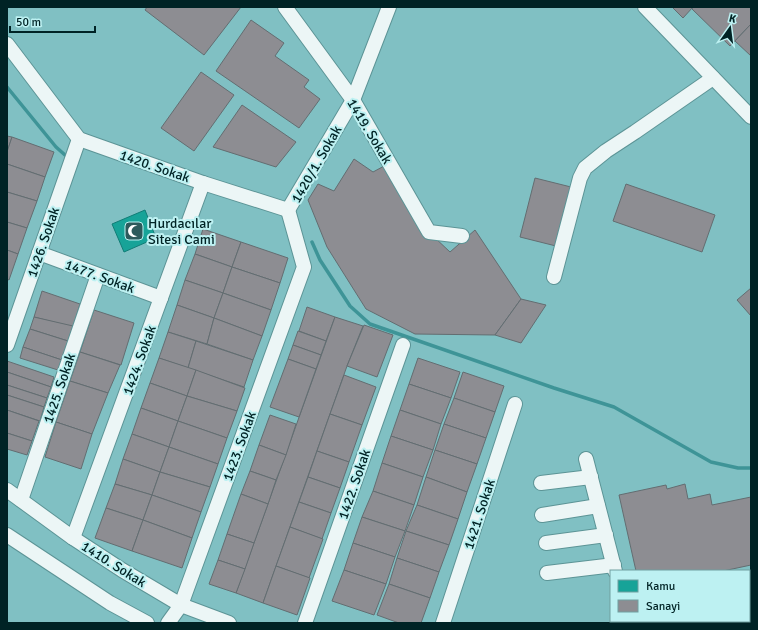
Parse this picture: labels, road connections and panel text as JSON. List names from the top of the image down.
{
  "streets": {
    "street": [
      "1419. Sokak",
      "1420/1. Sokak",
      "1420. Sokak",
      "1426. Sokak",
      "1477. Sokak",
      "1424. Sokak",
      "1425. Sokak",
      "1423. Sokak",
      "1422. Sokak",
      "1421. Sokak",
      "1410. Sokak"
    ]
  },
  "crossings": [
    ["1419. Sokak", "1420/1. Sokak"],
    ["1420/1. Sokak", "1420. Sokak"],
    ["1420/1. Sokak", "1423. Sokak"],
    ["1420. Sokak", "1426. Sokak"],
    ["1420. Sokak", "1424. Sokak"],
    ["1420. Sokak", "1423. Sokak"],
    ["1426. Sokak", "1477. Sokak"],
    ["1477. Sokak", "1424. Sokak"],
    ["1477. Sokak", "1425. Sokak"],
    ["1424. Sokak", "1410. Sokak"],
    ["1425. Sokak", "1410. Sokak"],
    ["1423. Sokak", "1410. Sokak"]
  ],
  "places": {
    "mosque": ["Hurdacılar Sitesi Cami"]
  },
  "legend": ["Kamu", "Sanayi"],
  "scale_bar": "50 m",
  "north": "top"
}
